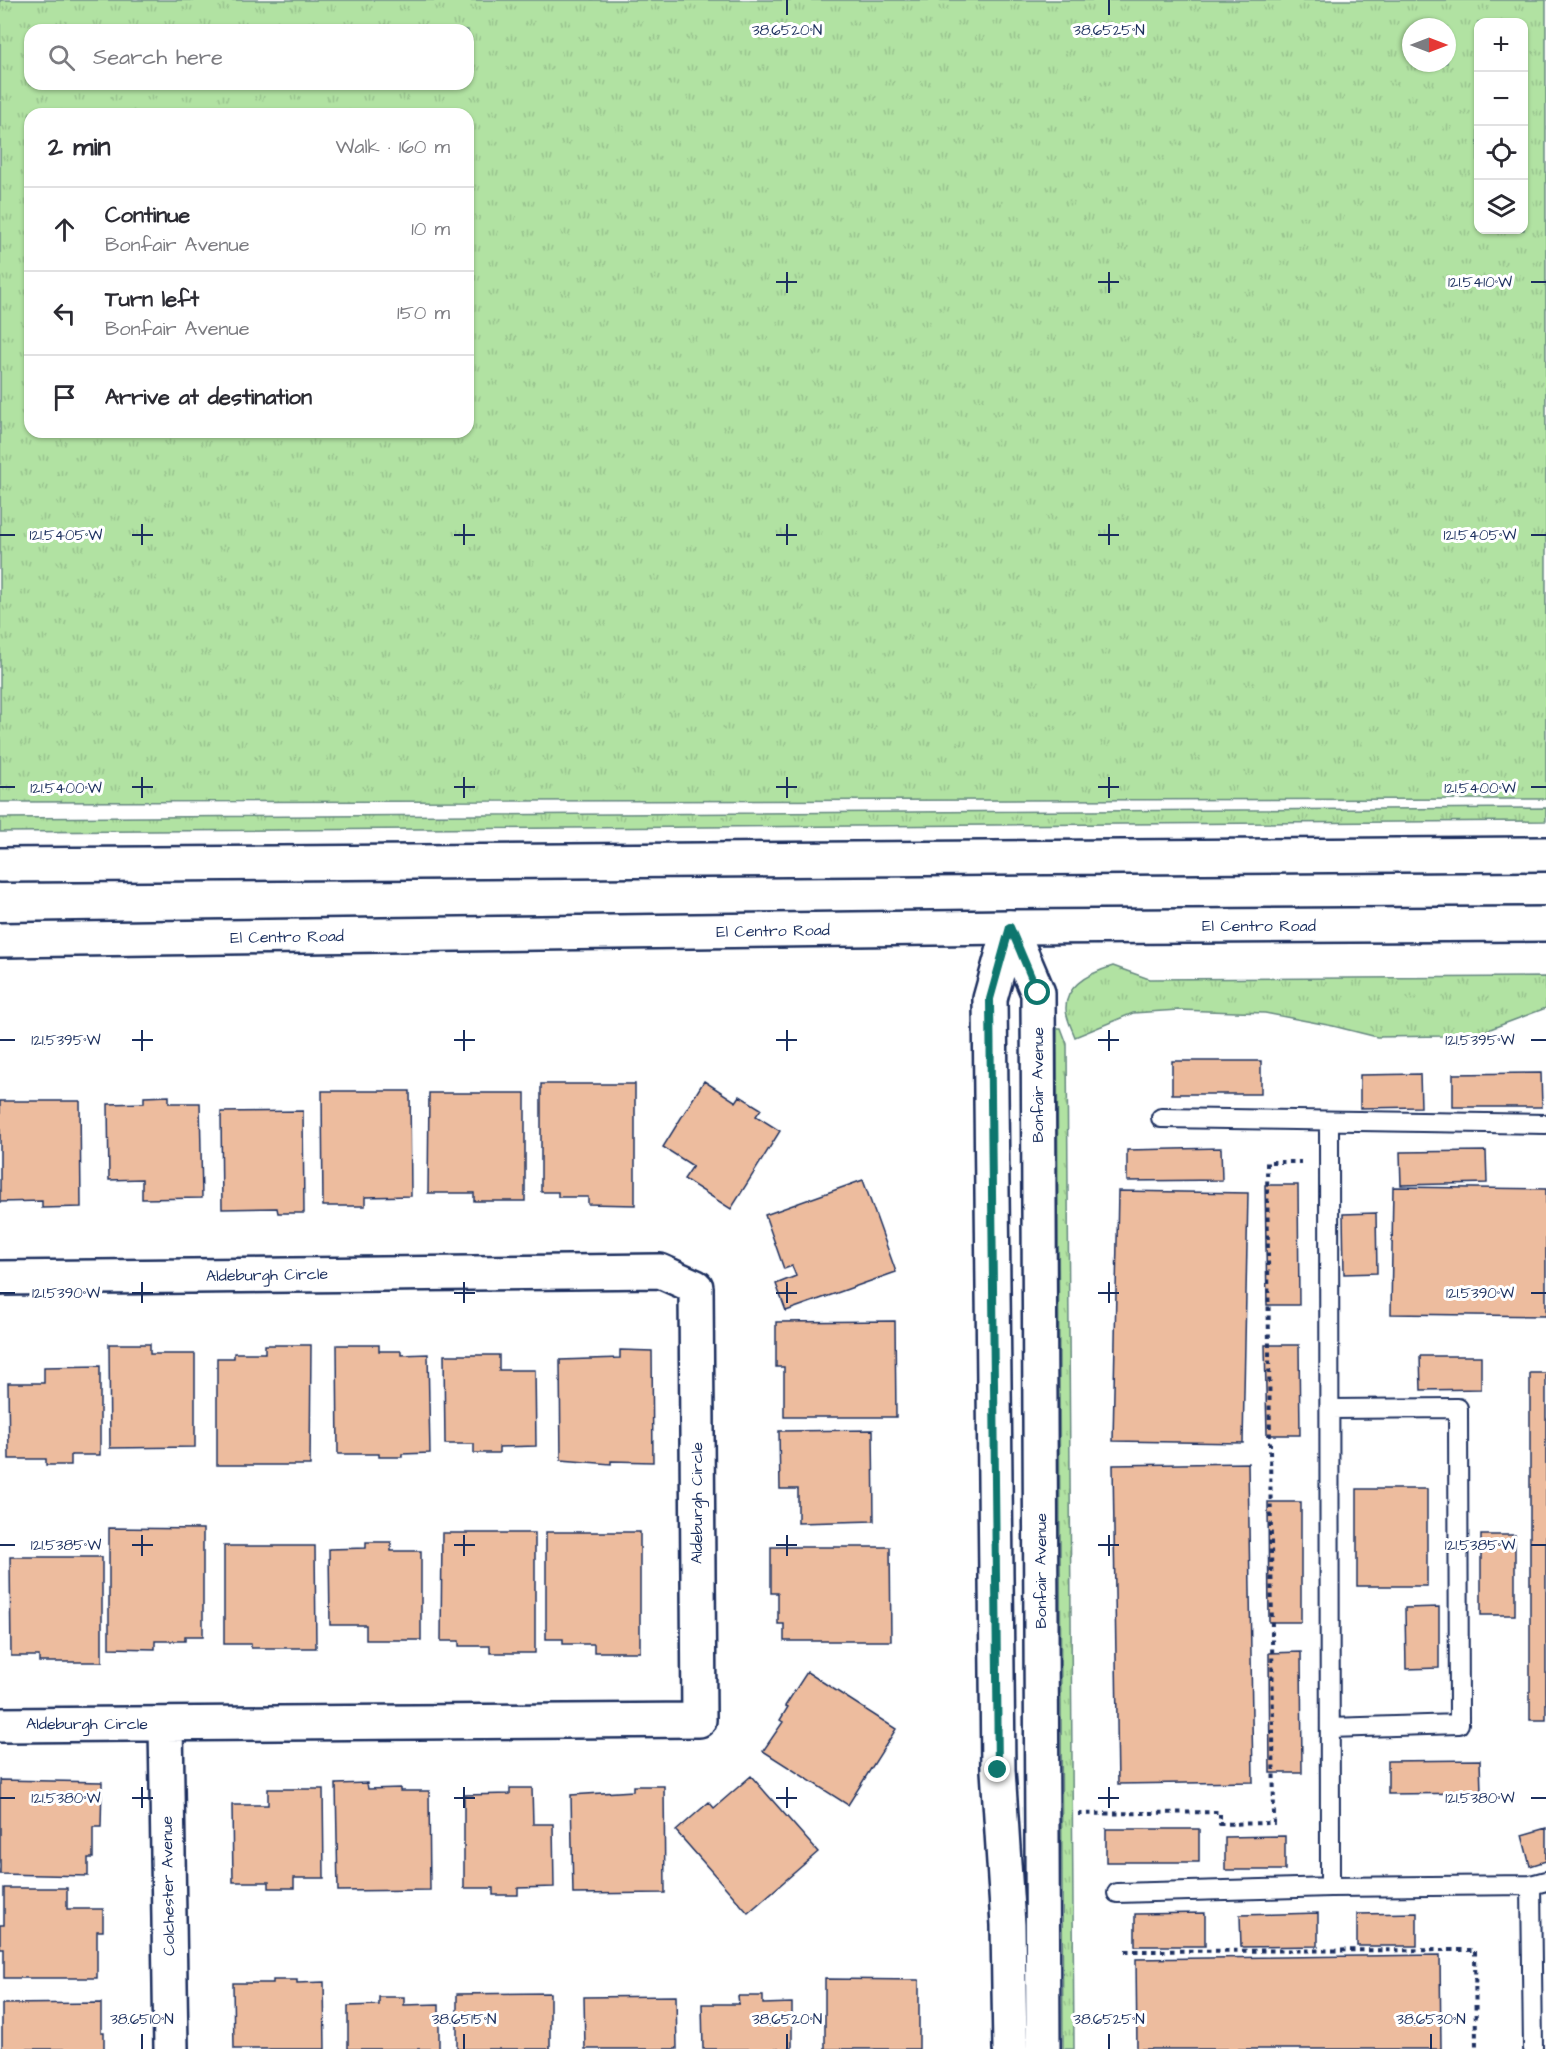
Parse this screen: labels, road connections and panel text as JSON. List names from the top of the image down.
{
  "streets": {
    "street": [
      "El Centro Road",
      "Bonfair Avenue",
      "Aldeburgh Circle",
      "Colchester Avenue"
    ]
  },
  "crossings": [
    ["El Centro Road", "Bonfair Avenue"],
    ["Aldeburgh Circle", "Colchester Avenue"]
  ],
  "north": "right",
  "page": {
    "map_buttons": ["+", "−"],
    "search": "Search here",
    "heading": ["2 min", "Walk · 160 m"],
    "list": [
      ["Continue", "Bonfair Avenue", "10 m"],
      ["Turn left", "Bonfair Avenue", "150 m"],
      "Arrive at destination"
    ]
  },
  "coordinates": [
    "38.6520°N",
    "38.6525°N",
    "121.5410°W",
    "121.5405°W",
    "121.5400°W",
    "121.5395°W",
    "121.5390°W",
    "121.5385°W",
    "121.5380°W",
    "38.6510°N",
    "38.6515°N",
    "38.6530°N"
  ]
}
